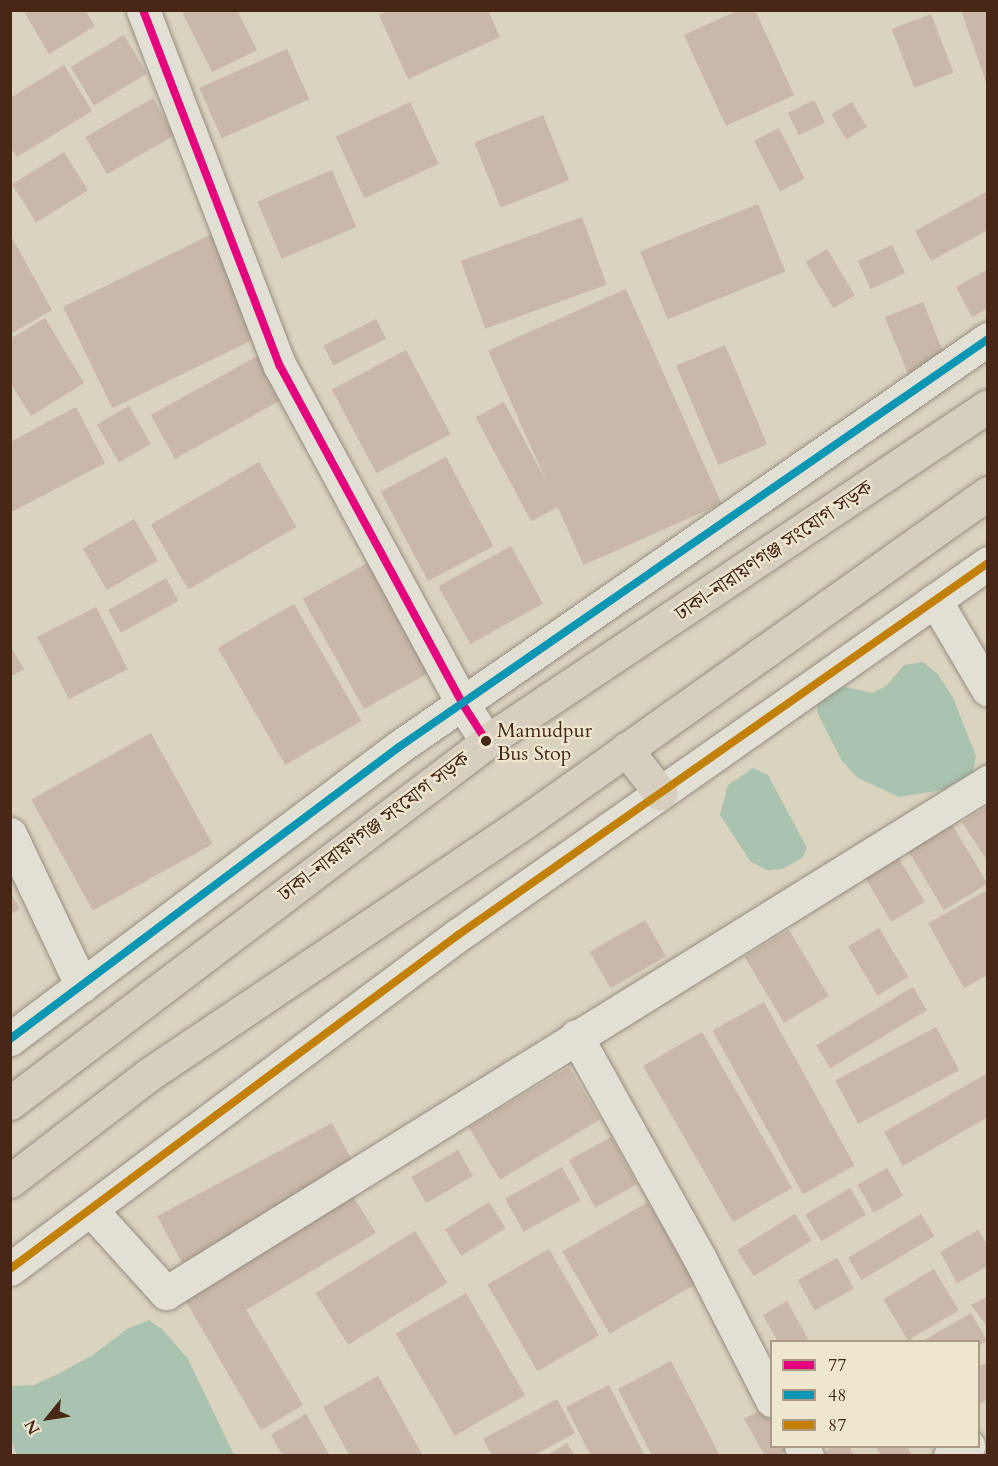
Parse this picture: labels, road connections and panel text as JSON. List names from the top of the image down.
{
  "streets": {
    "main road": ["ঢাকা-নারায়ণগঞ্জ সংযোগ সড়ক"]
  },
  "places": ["Mamudpur Bus Stop"],
  "lines": ["transit line 77", "transit line 48", "transit line 87"],
  "legend": ["77", "48", "87"],
  "north": "bottom left"
}
